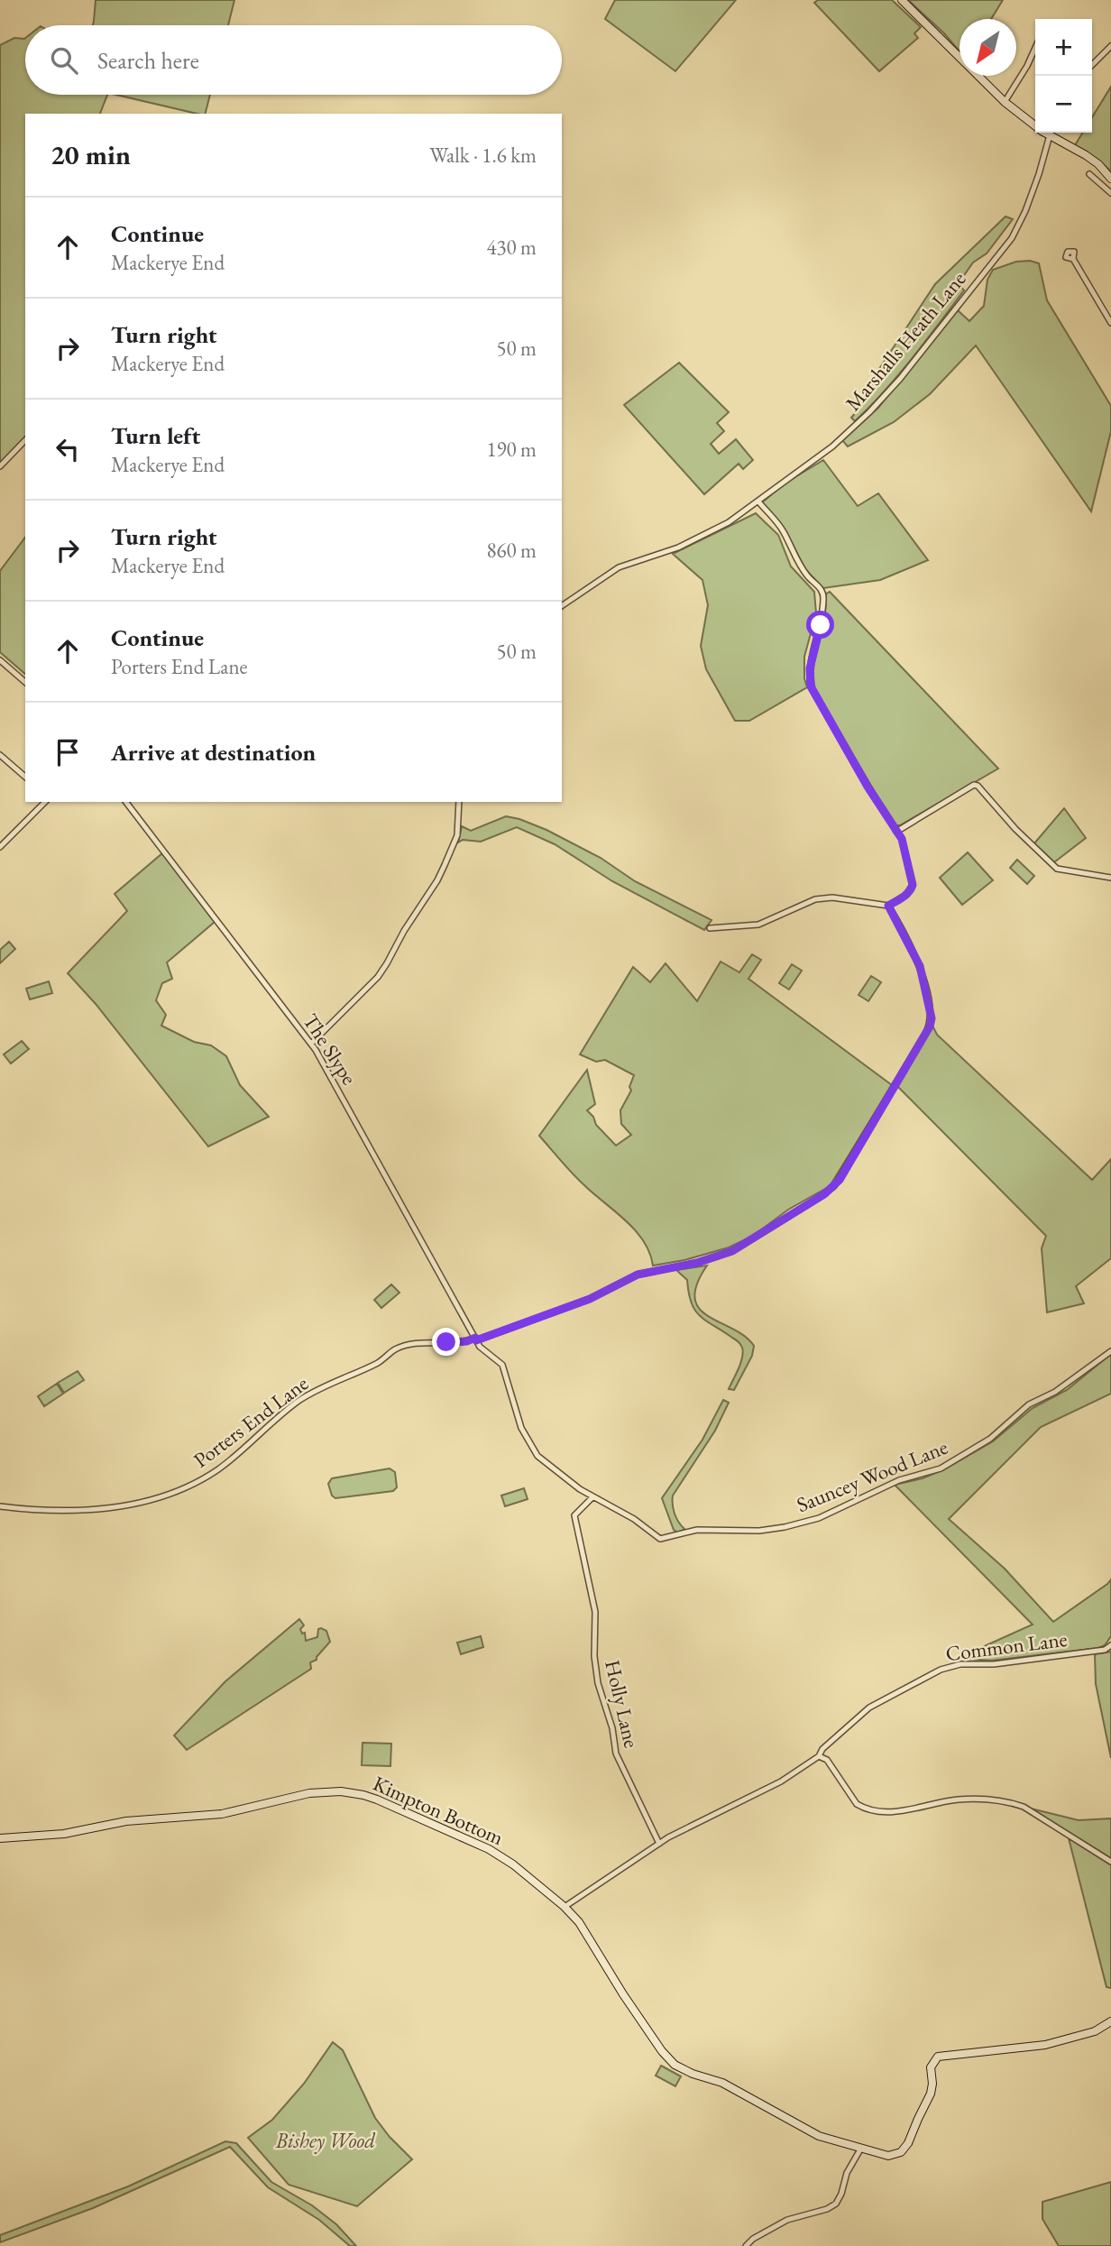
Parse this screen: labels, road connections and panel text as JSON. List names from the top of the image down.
{
  "streets": {
    "main road": ["Kimpton Bottom"],
    "street": [
      "Marshalls Heath Lane",
      "The Slype",
      "Porters End Lane",
      "Sauncey Wood Lane",
      "Common Lane",
      "Holly Lane"
    ]
  },
  "crossings": [
    ["The Slype", "Porters End Lane"],
    ["The Slype", "Sauncey Wood Lane"],
    ["Porters End Lane", "Sauncey Wood Lane"],
    ["Sauncey Wood Lane", "Holly Lane"],
    ["Common Lane", "Holly Lane"],
    ["Common Lane", "Kimpton Bottom"]
  ],
  "parks": ["Bishey Wood"],
  "north": "bottom left",
  "page": {
    "map_buttons": ["+", "−"],
    "search": "Search here",
    "heading": ["20 min", "Walk · 1.6 km"],
    "list": [
      ["Continue", "Mackerye End", "430 m"],
      ["Turn right", "Mackerye End", "50 m"],
      ["Turn left", "Mackerye End", "190 m"],
      ["Turn right", "Mackerye End", "860 m"],
      ["Continue", "Porters End Lane", "50 m"],
      "Arrive at destination"
    ]
  }
}
